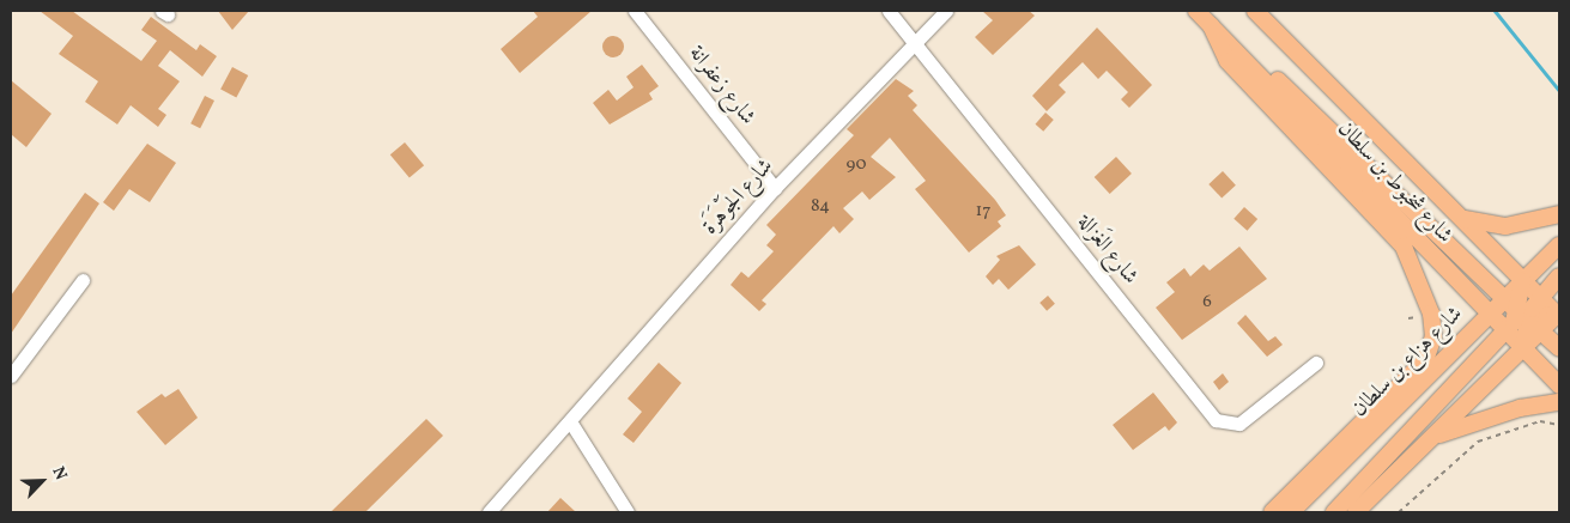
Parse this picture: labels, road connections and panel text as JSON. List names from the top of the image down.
{
  "streets": {
    "main road": ["شارع شخبوط بن سلطان", "شارع هزاع بن سلطان"],
    "street": ["شارع زعفرانة", "شارع الجَوْهَرَة", "شارع الغَزالة"]
  },
  "crossings": [
    ["شارع زعفرانة", "شارع الجَوْهَرَة"],
    ["شارع شخبوط بن سلطان", "شارع هزاع بن سلطان"],
    ["شارع الجَوْهَرَة", "شارع الغَزالة"]
  ],
  "house_numbers": [
    "90",
    "84",
    "17",
    "6"
  ],
  "north": "top right"
}
